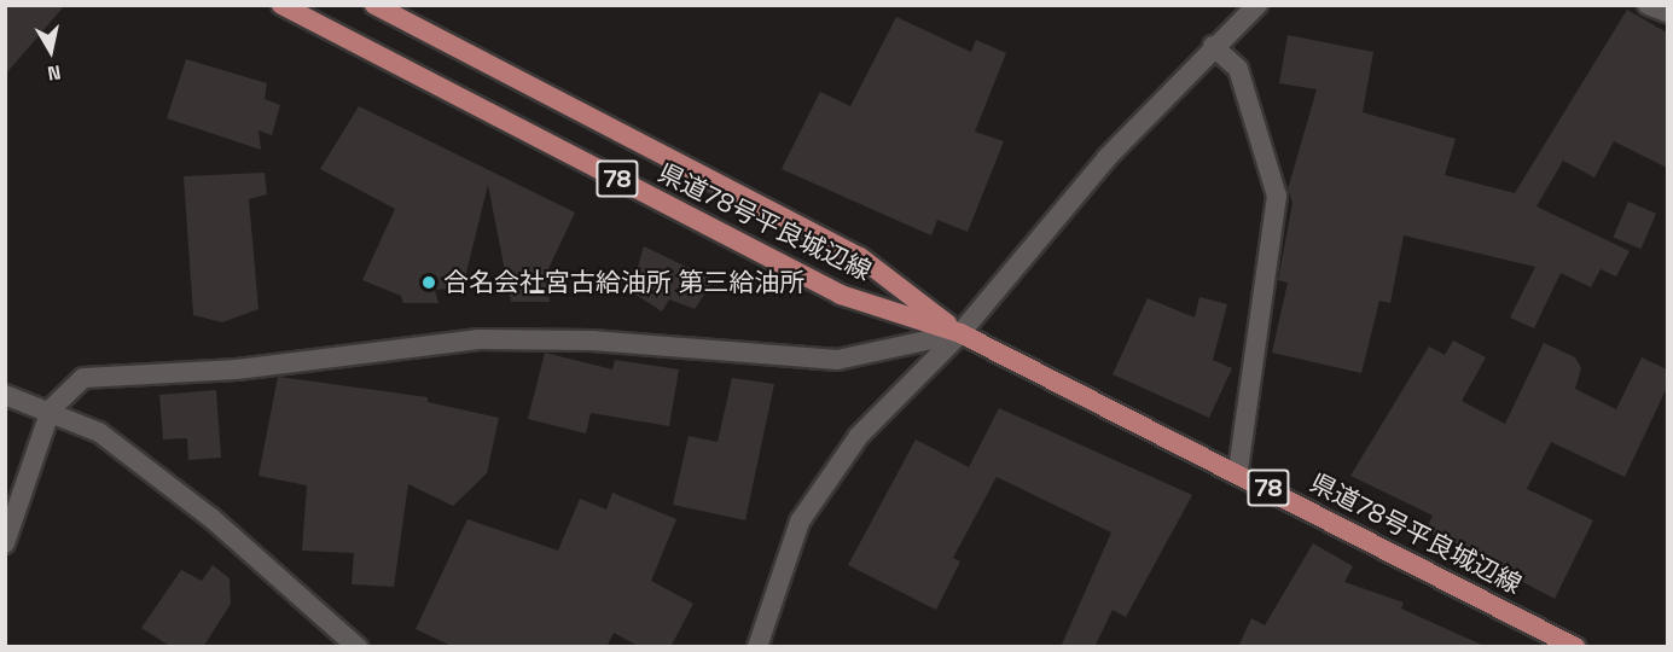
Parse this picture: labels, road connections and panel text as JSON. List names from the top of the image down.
{
  "streets": {
    "main road": ["78", "県道78号平良城辺線"]
  },
  "places": ["合名会社宮古給油所 第三給油所"],
  "north": "bottom"
}
